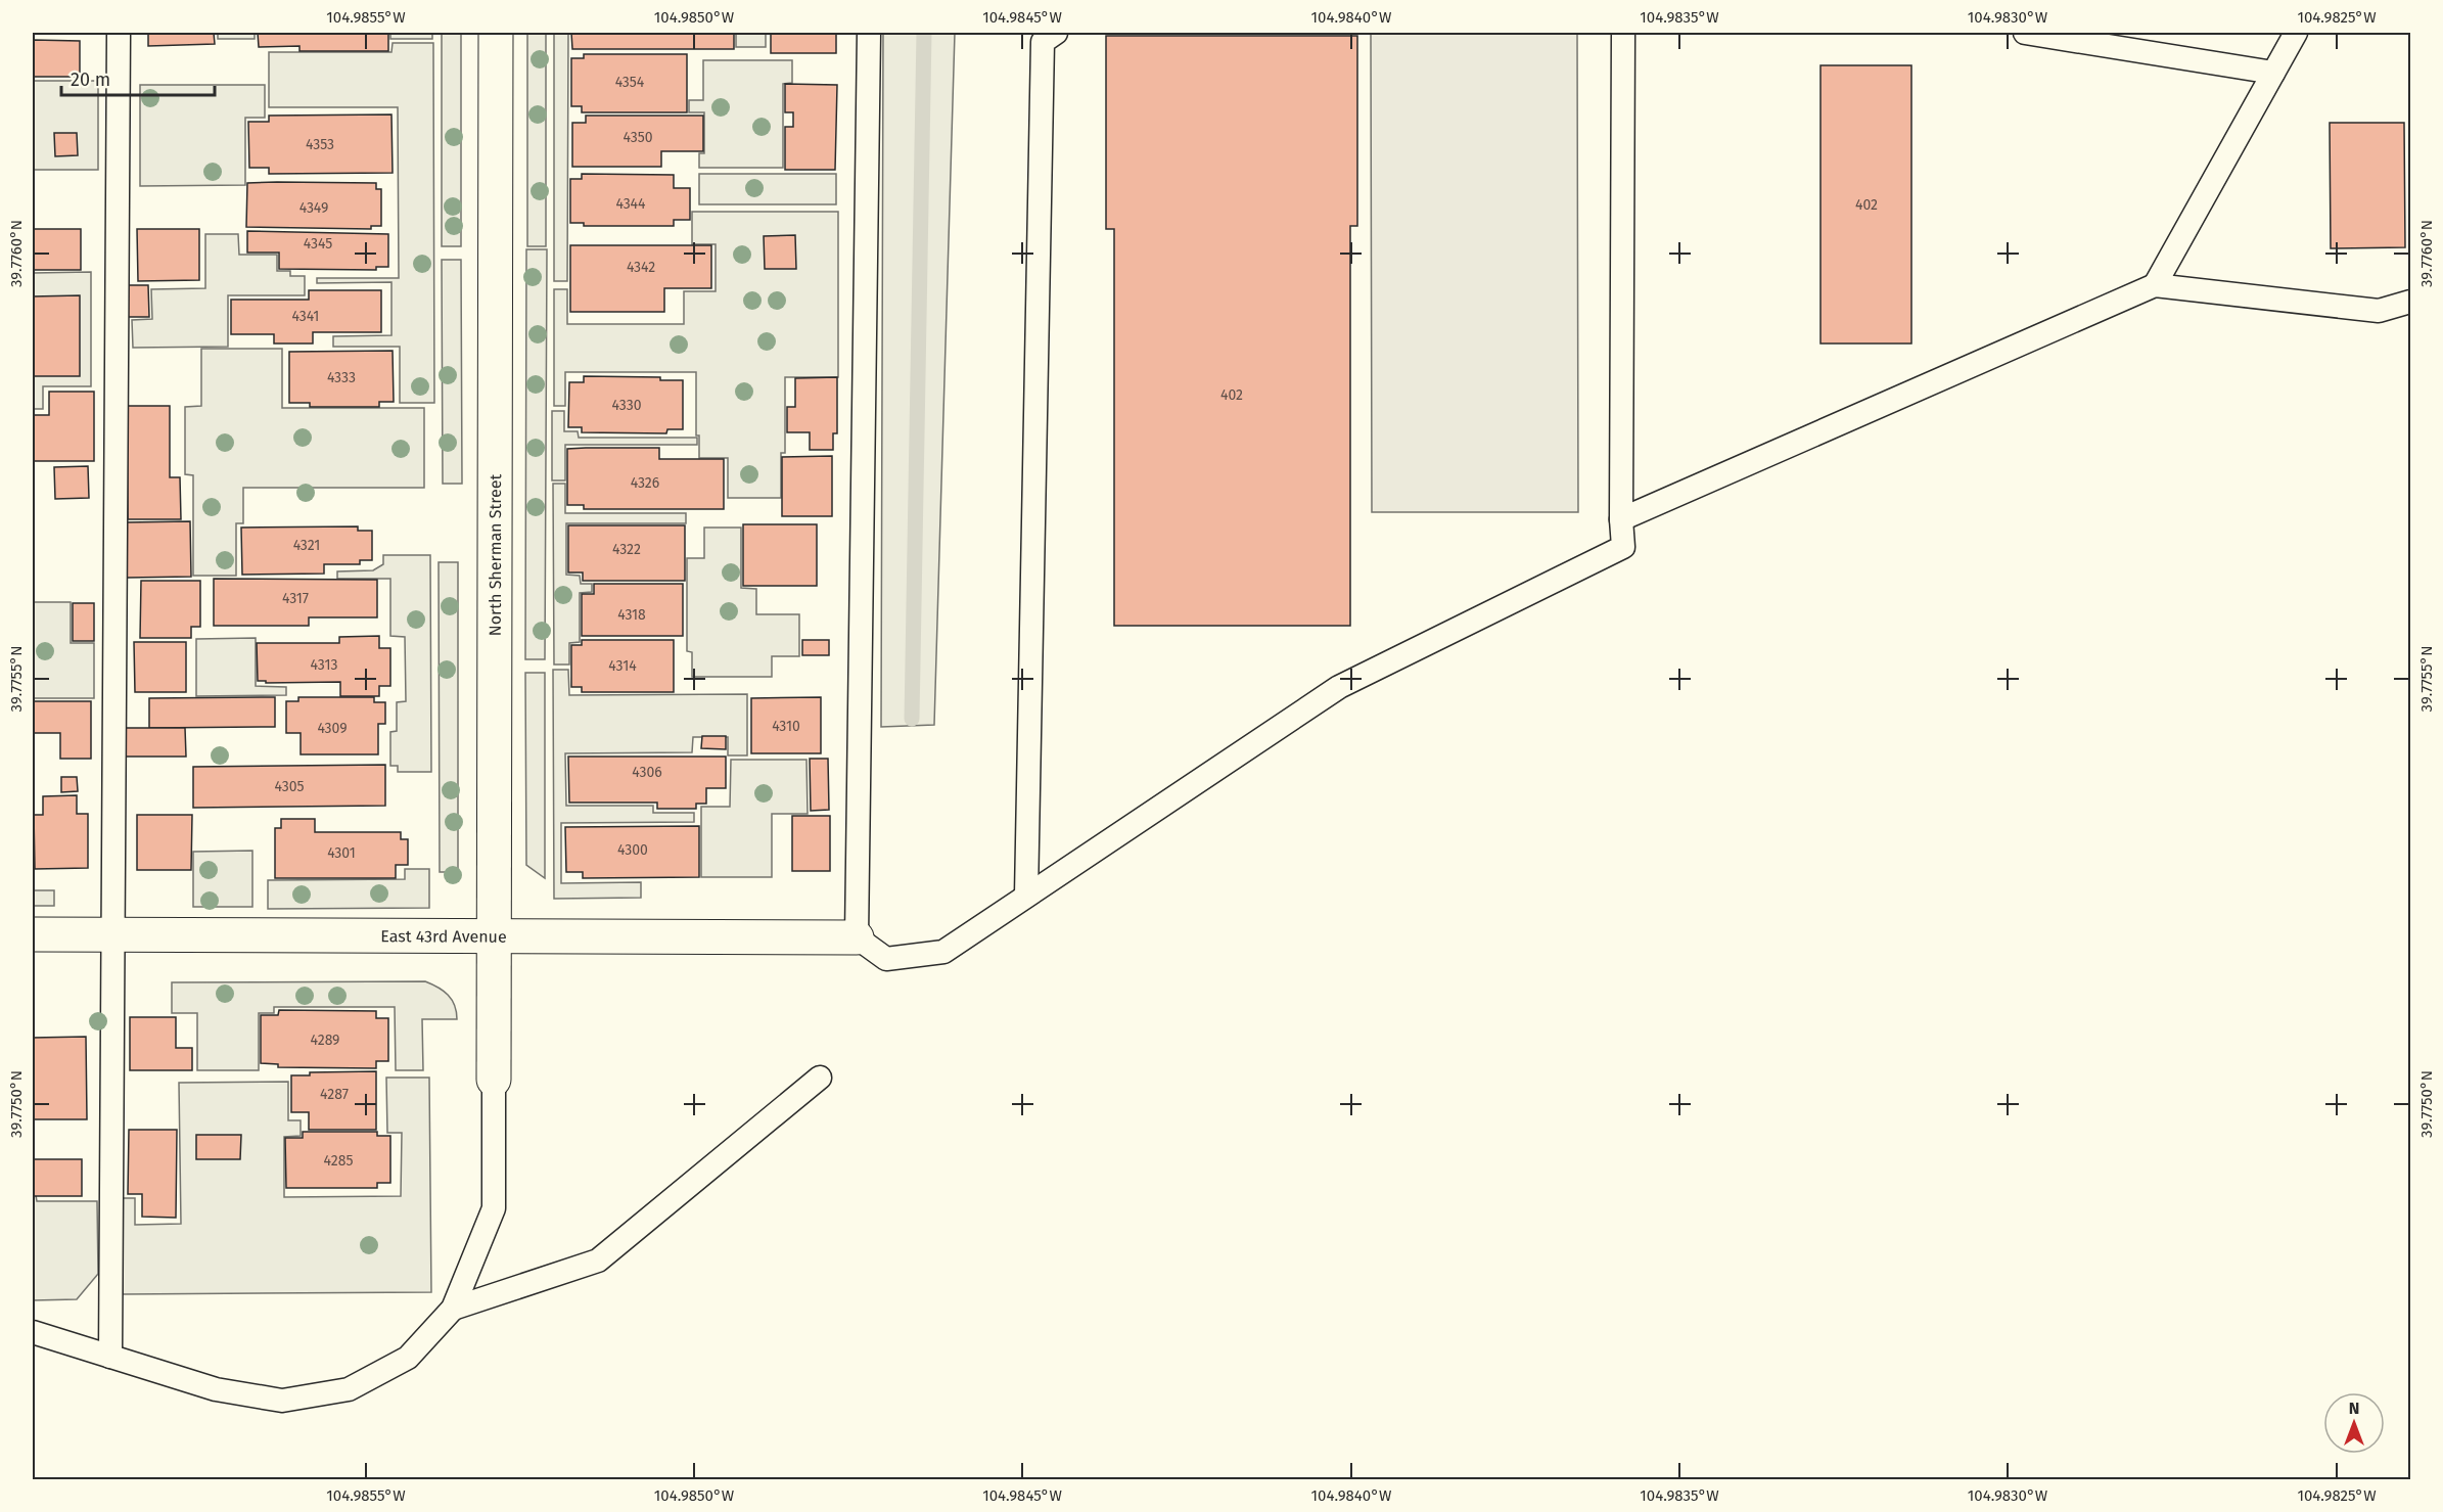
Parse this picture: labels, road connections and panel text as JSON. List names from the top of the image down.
{
  "streets": {
    "street": ["North Sherman Street", "East 43rd Avenue"]
  },
  "crossings": [
    ["North Sherman Street", "East 43rd Avenue"]
  ],
  "house_numbers": [
    "4354",
    "4350",
    "4353",
    "4344",
    "402",
    "4349",
    "4345",
    "4342",
    "4341",
    "4333",
    "402",
    "4330",
    "4326",
    "4321",
    "4322",
    "4317",
    "4318",
    "4313",
    "4314",
    "4310",
    "4309",
    "4306",
    "4305",
    "4300",
    "4301",
    "4289",
    "4287",
    "4285"
  ],
  "scale_bar": "20 m",
  "north": "top",
  "coordinates": [
    "104.9855°W",
    "104.9850°W",
    "104.9845°W",
    "104.9840°W",
    "104.9835°W",
    "104.9830°W",
    "104.9825°W",
    "39.7760°N",
    "39.7755°N",
    "39.7750°N"
  ]
}
